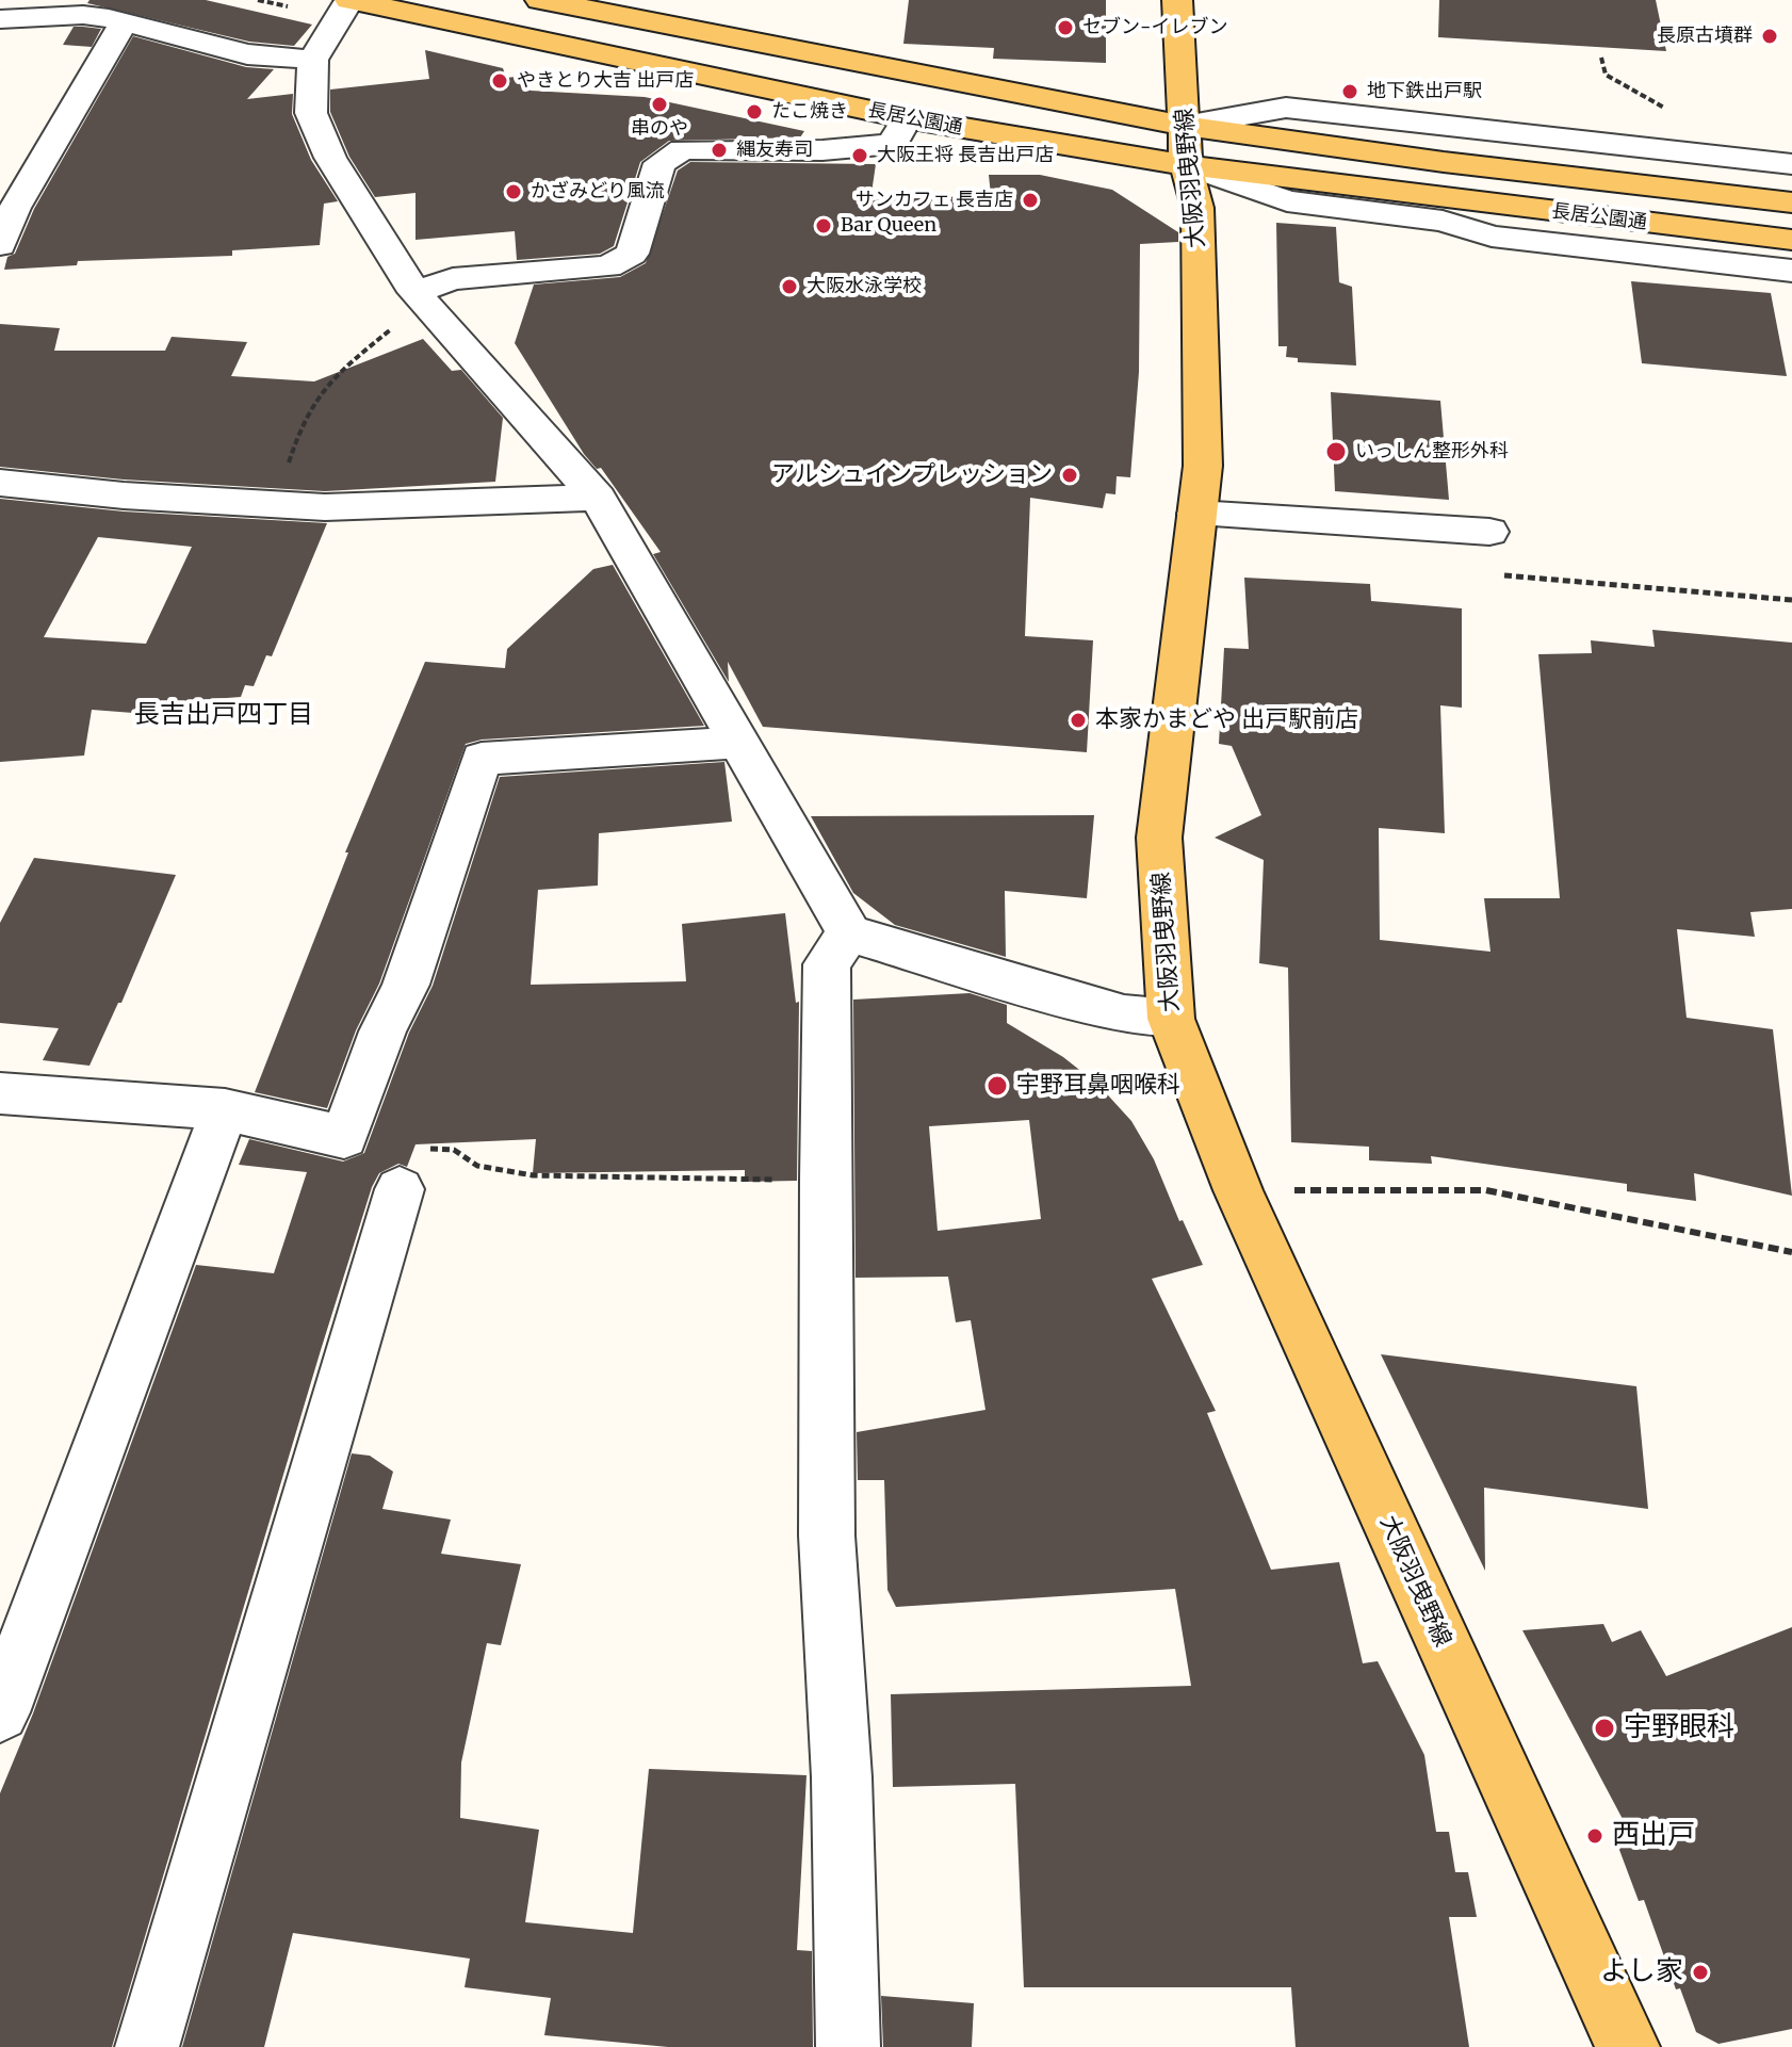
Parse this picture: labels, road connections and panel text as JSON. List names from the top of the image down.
{
  "streets": {
    "main road": ["長居公園通", "大阪羽曳野線"]
  },
  "crossings": [
    ["長居公園通", "大阪羽曳野線"]
  ],
  "districts": ["長吉出戸四丁目"],
  "places": [
    "セブン-イレブン",
    "長原古墳群",
    "やきとり大吉 出戸店",
    "地下鉄出戸駅",
    "串のや",
    "たこ焼き",
    "縄友寿司",
    "大阪王将 長吉出戸店",
    "かざみどり風流",
    "サンカフェ 長吉店",
    "Bar Queen",
    "大阪水泳学校",
    "いっしん整形外科",
    "アルシュインプレッション",
    "本家かまどや 出戸駅前店",
    "宇野耳鼻咽喉科",
    "宇野眼科",
    "西出戸",
    "よし家"
  ]
}
